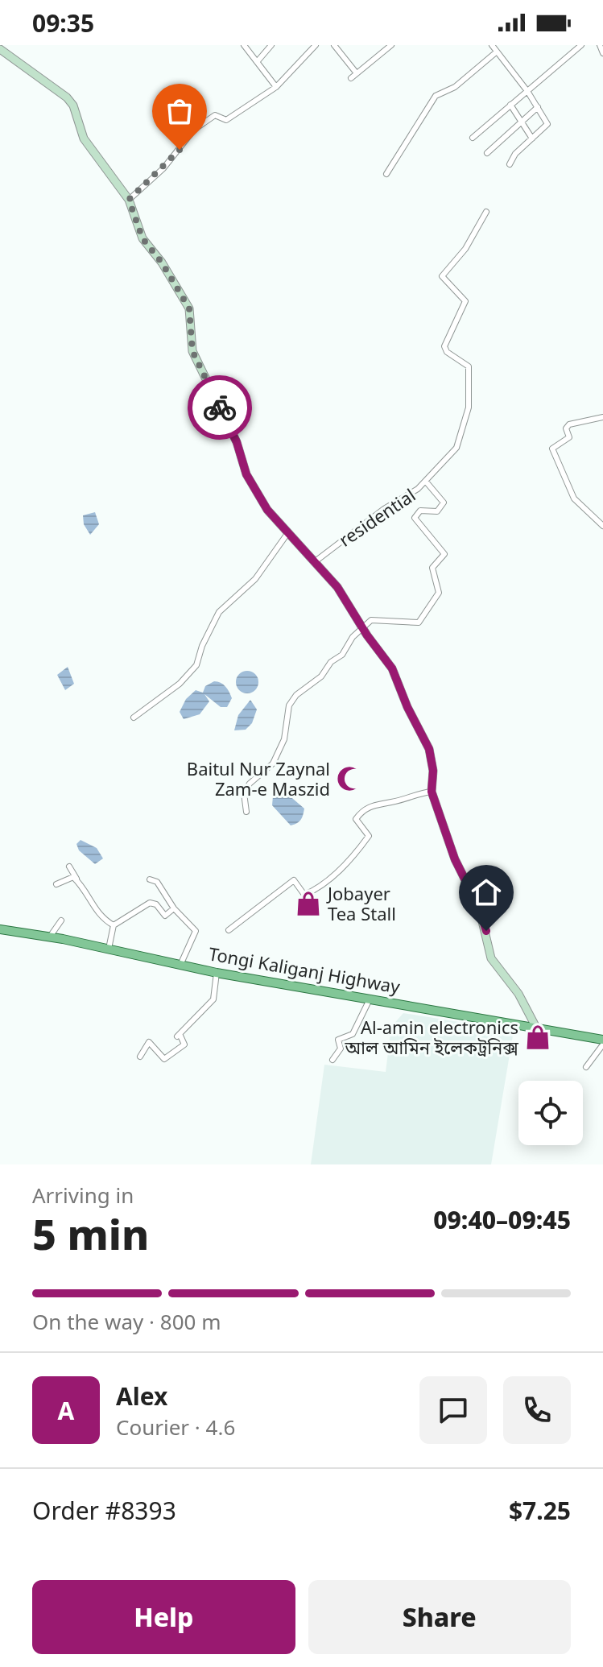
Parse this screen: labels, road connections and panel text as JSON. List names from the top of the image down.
{
  "streets": {
    "main road": ["Tongi Kaliganj Highway"],
    "street": ["residential"]
  },
  "places": {
    "mosque": ["Baitul Nur Zaynal Zam-e Maszid"],
    "shop": ["Jobayer Tea Stall", "Al-amin electronics আল আমিন ইলেকট্রনিক্স"]
  },
  "page": {
    "status": "09:35",
    "heading": ["5 min", "Arriving in", "09:40–09:45"],
    "panel": [
      "Alex",
      "Courier · 4.6",
      "Order #8393",
      "$7.25"
    ],
    "bar": "On the way · 800 m",
    "round": "A",
    "buttons": ["Help", "Share"]
  }
}
